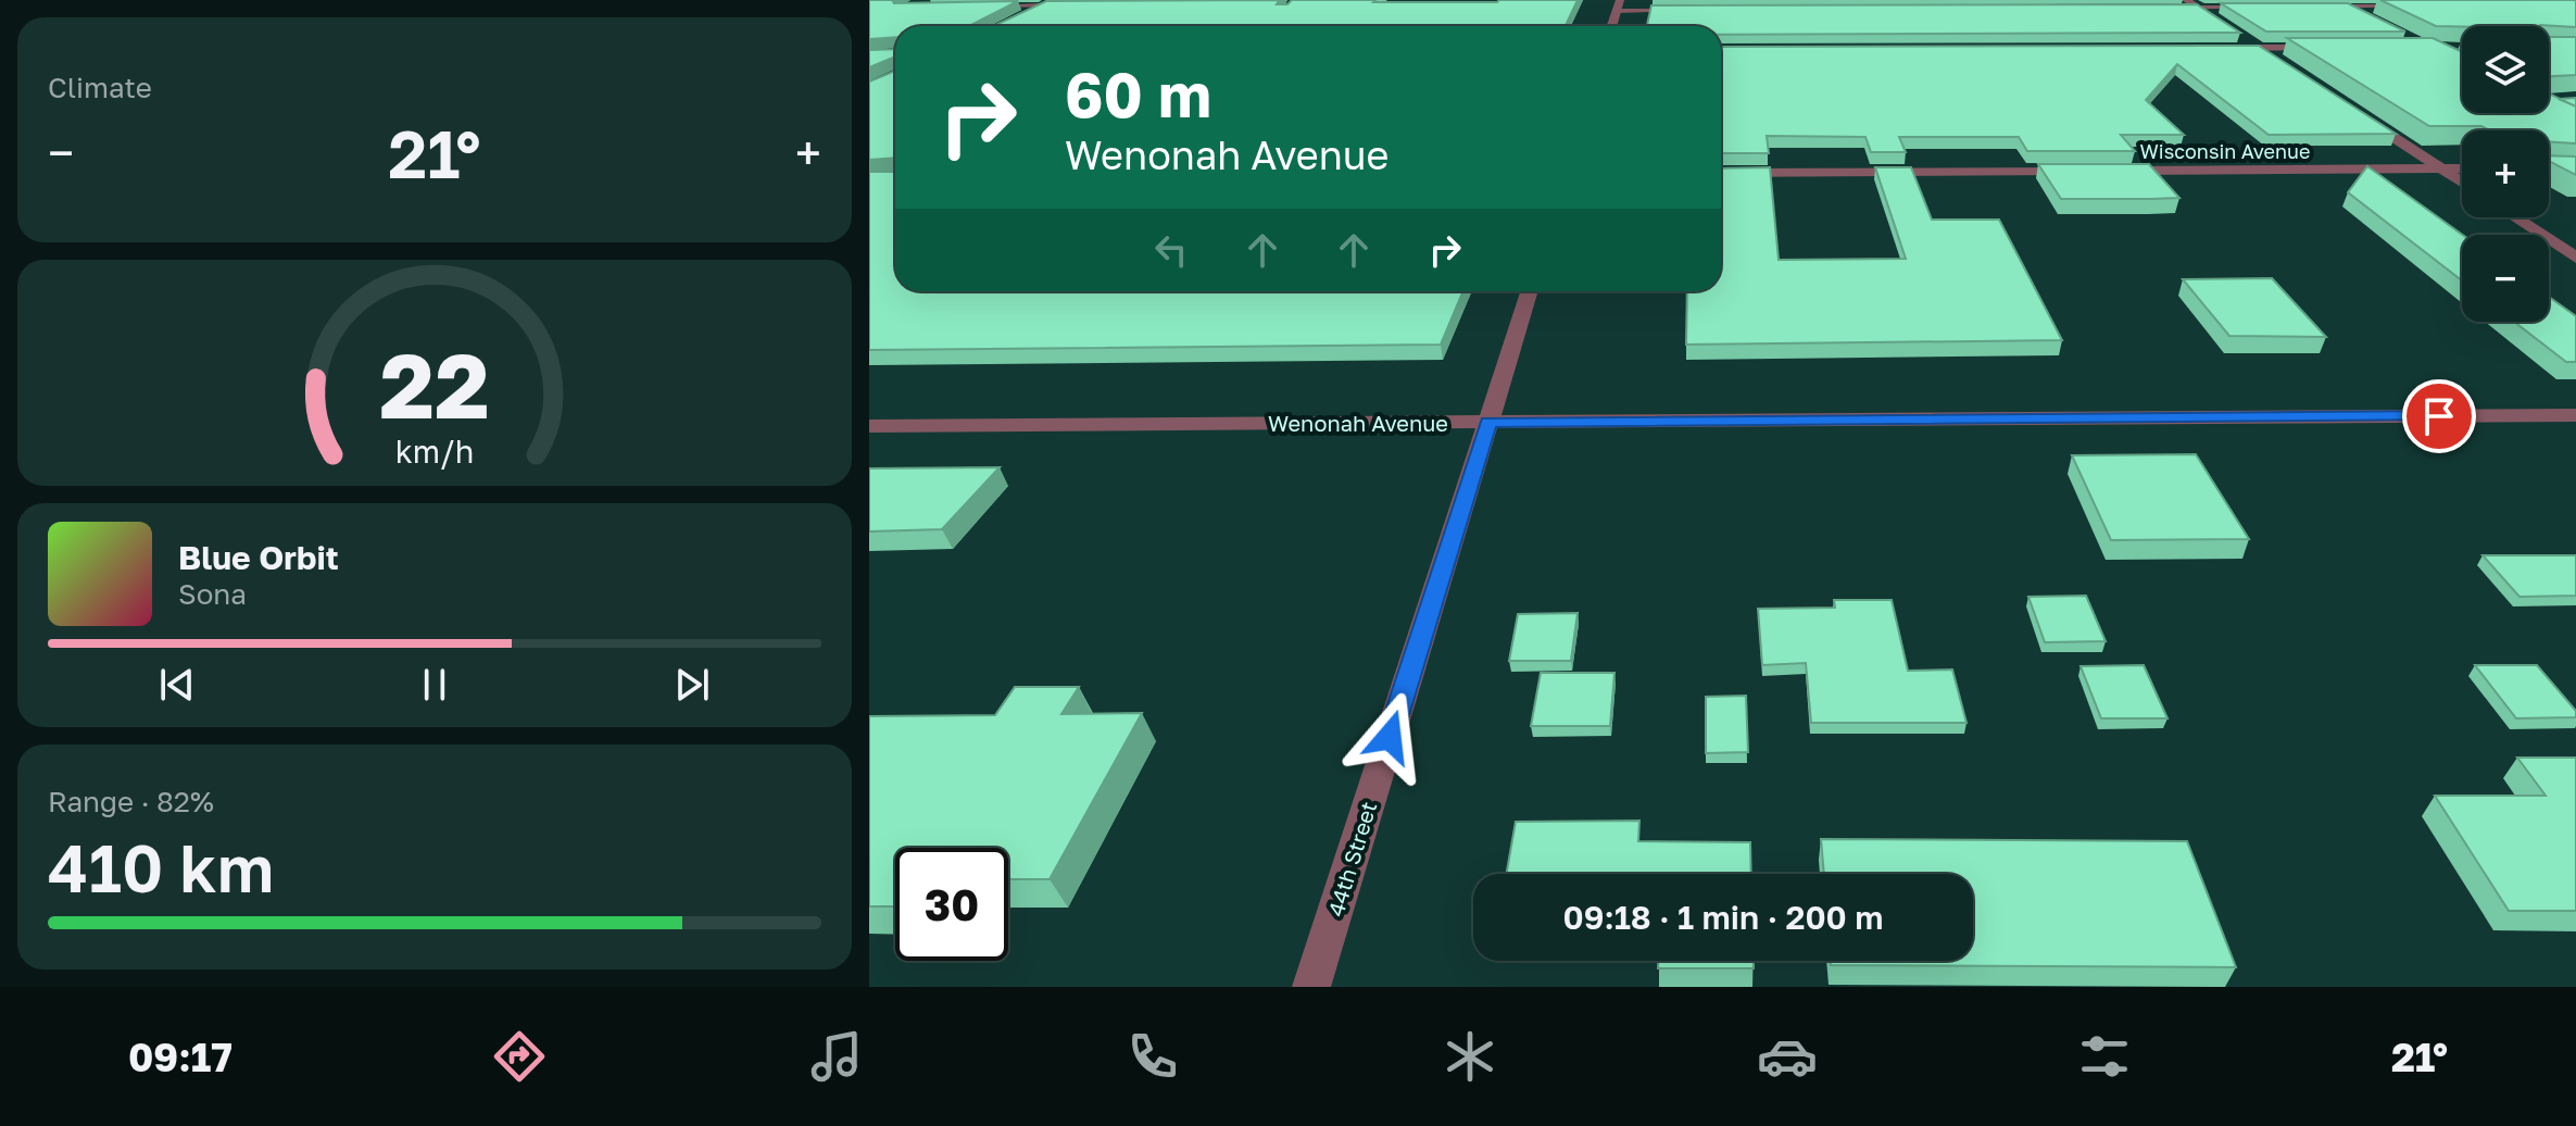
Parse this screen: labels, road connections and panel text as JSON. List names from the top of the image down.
{
  "streets": {
    "street": ["Wisconsin Avenue", "Wenonah Avenue", "44th Street"]
  },
  "crossings": [
    ["Wenonah Avenue", "44th Street"]
  ],
  "page": {
    "tile": [
      "Climate",
      ["Range · 82%", "410 km"]
    ],
    "map_buttons": ["+", "−"],
    "turn": ["60 m", "Wenonah Avenue"],
    "heat": ["−", "21°", "+"],
    "song": ["Blue Orbit", "Sona"],
    "limit": "30",
    "trip": "09:18 · 1 min · 200 m",
    "tabs": ["09:17", "21°"],
    "gauge": ["22", "km/h"]
  }
}
